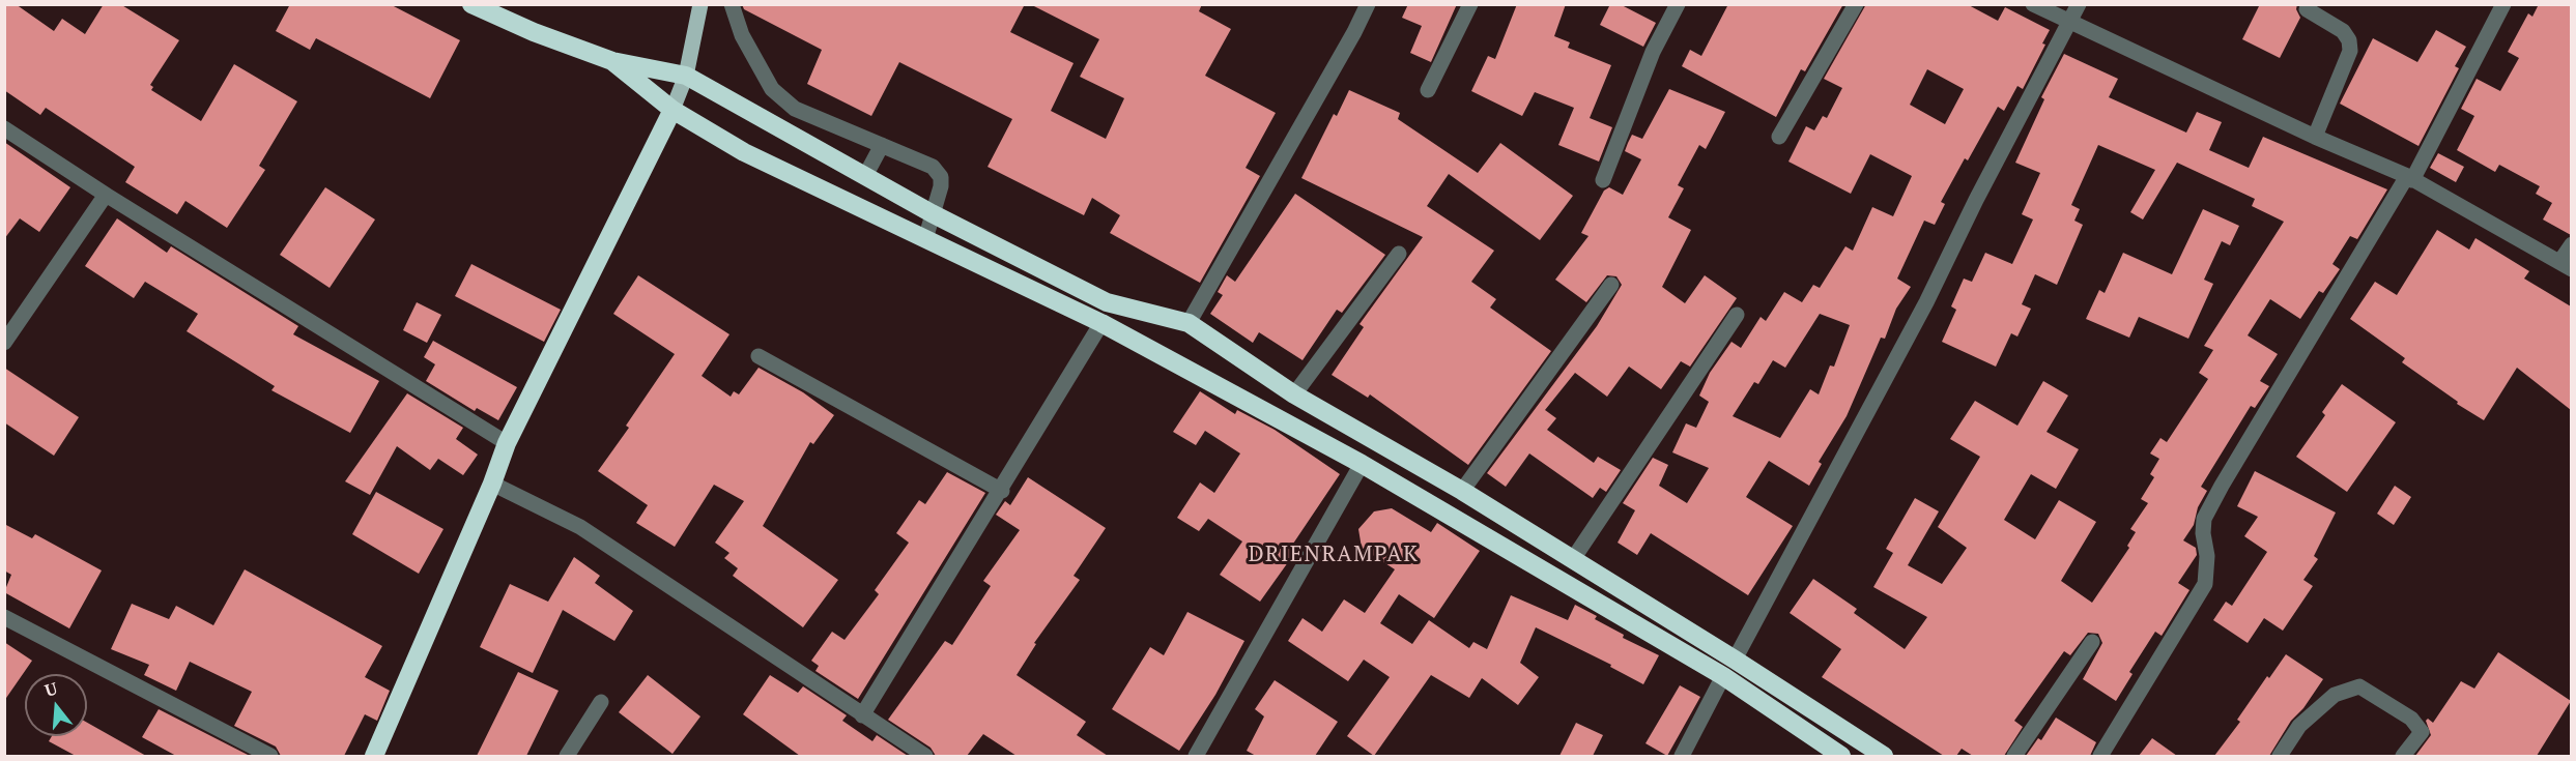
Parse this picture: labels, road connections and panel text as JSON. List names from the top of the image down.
{
  "districts": ["DRIENRAMPAK"],
  "north": "top"
}
